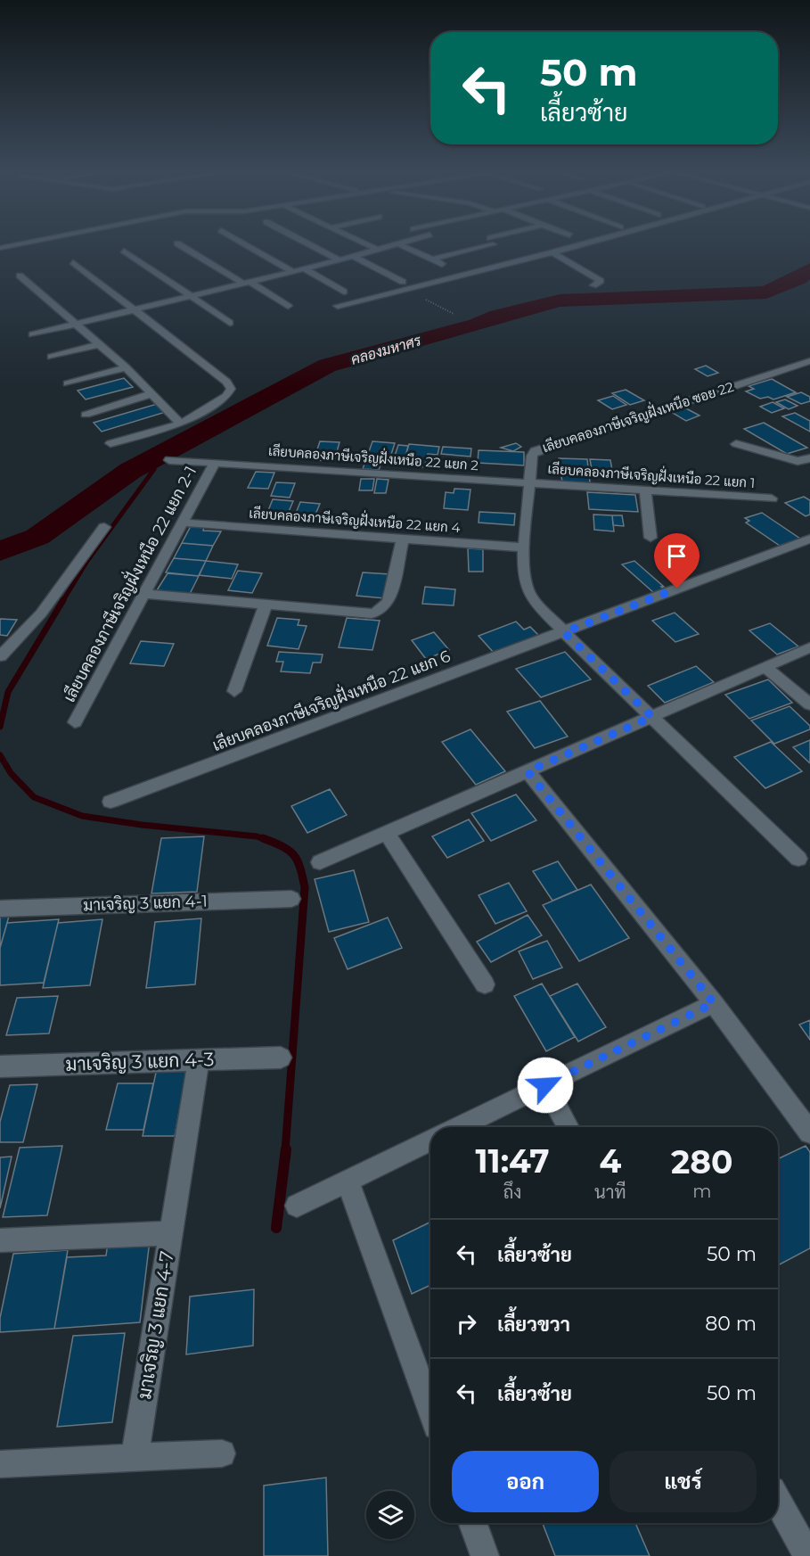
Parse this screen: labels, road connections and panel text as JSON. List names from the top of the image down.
{
  "streets": {
    "street": [
      "เลียบคลองภาษีเจริญฝั่งเหนือ ซอย 22",
      "เลียบคลองภาษีเจริญฝั่งเหนือ 22 แยก 2",
      "เลียบคลองภาษีเจริญฝั่งเหนือ 22 แยก 1",
      "เลียบคลองภาษีเจริญฝั่งเหนือ 22 แยก 4",
      "เลียบคลองภาษีเจริญฝั่งเหนือ 22 แยก 2-1",
      "เลียบคลองภาษีเจริญฝั่งเหนือ 22 แยก 6",
      "มาเจริญ 3 แยก 4-1",
      "มาเจริญ 3 แยก 4-3",
      "มาเจริญ 3 แยก 4-7"
    ]
  },
  "crossings": [
    ["เลียบคลองภาษีเจริญฝั่งเหนือ ซอย 22", "เลียบคลองภาษีเจริญฝั่งเหนือ 22 แยก 2"],
    ["เลียบคลองภาษีเจริญฝั่งเหนือ ซอย 22", "เลียบคลองภาษีเจริญฝั่งเหนือ 22 แยก 1"],
    ["เลียบคลองภาษีเจริญฝั่งเหนือ ซอย 22", "เลียบคลองภาษีเจริญฝั่งเหนือ 22 แยก 4"],
    ["เลียบคลองภาษีเจริญฝั่งเหนือ ซอย 22", "เลียบคลองภาษีเจริญฝั่งเหนือ 22 แยก 6"],
    ["เลียบคลองภาษีเจริญฝั่งเหนือ 22 แยก 2", "เลียบคลองภาษีเจริญฝั่งเหนือ 22 แยก 1"],
    ["เลียบคลองภาษีเจริญฝั่งเหนือ 22 แยก 2", "เลียบคลองภาษีเจริญฝั่งเหนือ 22 แยก 2-1"],
    ["เลียบคลองภาษีเจริญฝั่งเหนือ 22 แยก 4", "เลียบคลองภาษีเจริญฝั่งเหนือ 22 แยก 2-1"],
    ["มาเจริญ 3 แยก 4-3", "มาเจริญ 3 แยก 4-7"]
  ],
  "water": ["คลองมหาศร"],
  "page": {
    "turn": ["50 m", "เลี้ยวซ้าย"],
    "eta": [
      "11:47",
      "ถึง",
      "4",
      "นาที",
      "280",
      "m"
    ],
    "list": [
      {
        "name": "เลี้ยวซ้าย",
        "value": "50 m"
      },
      {
        "name": "เลี้ยวขวา",
        "value": "80 m"
      },
      {
        "name": "เลี้ยวซ้าย",
        "value": "50 m"
      }
    ],
    "buttons": ["ออก", "แชร์"]
  }
}
